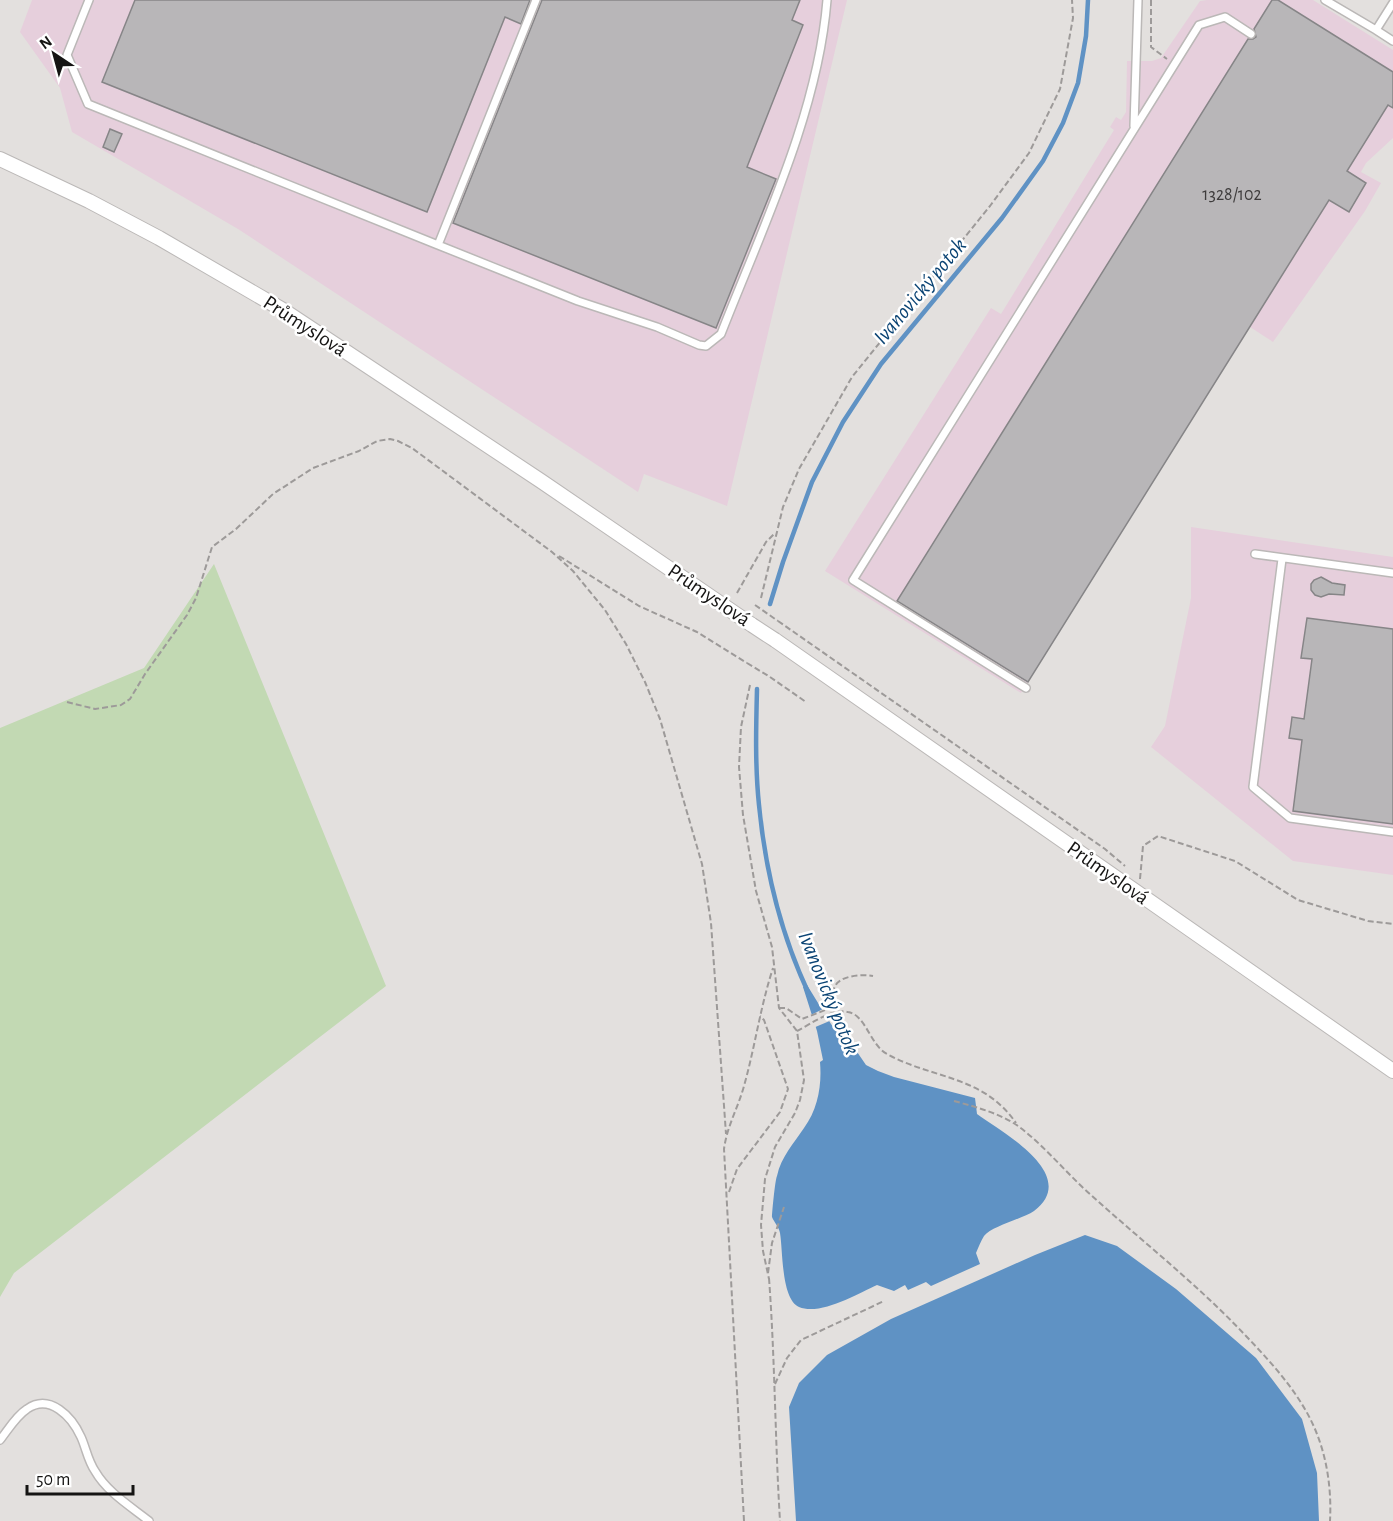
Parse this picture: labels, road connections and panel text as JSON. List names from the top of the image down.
{
  "streets": {
    "street": ["Průmyslová"]
  },
  "water": ["Ivanovický potok"],
  "house_numbers": ["1328/102"],
  "scale_bar": "50 m",
  "north": "top left"
}
